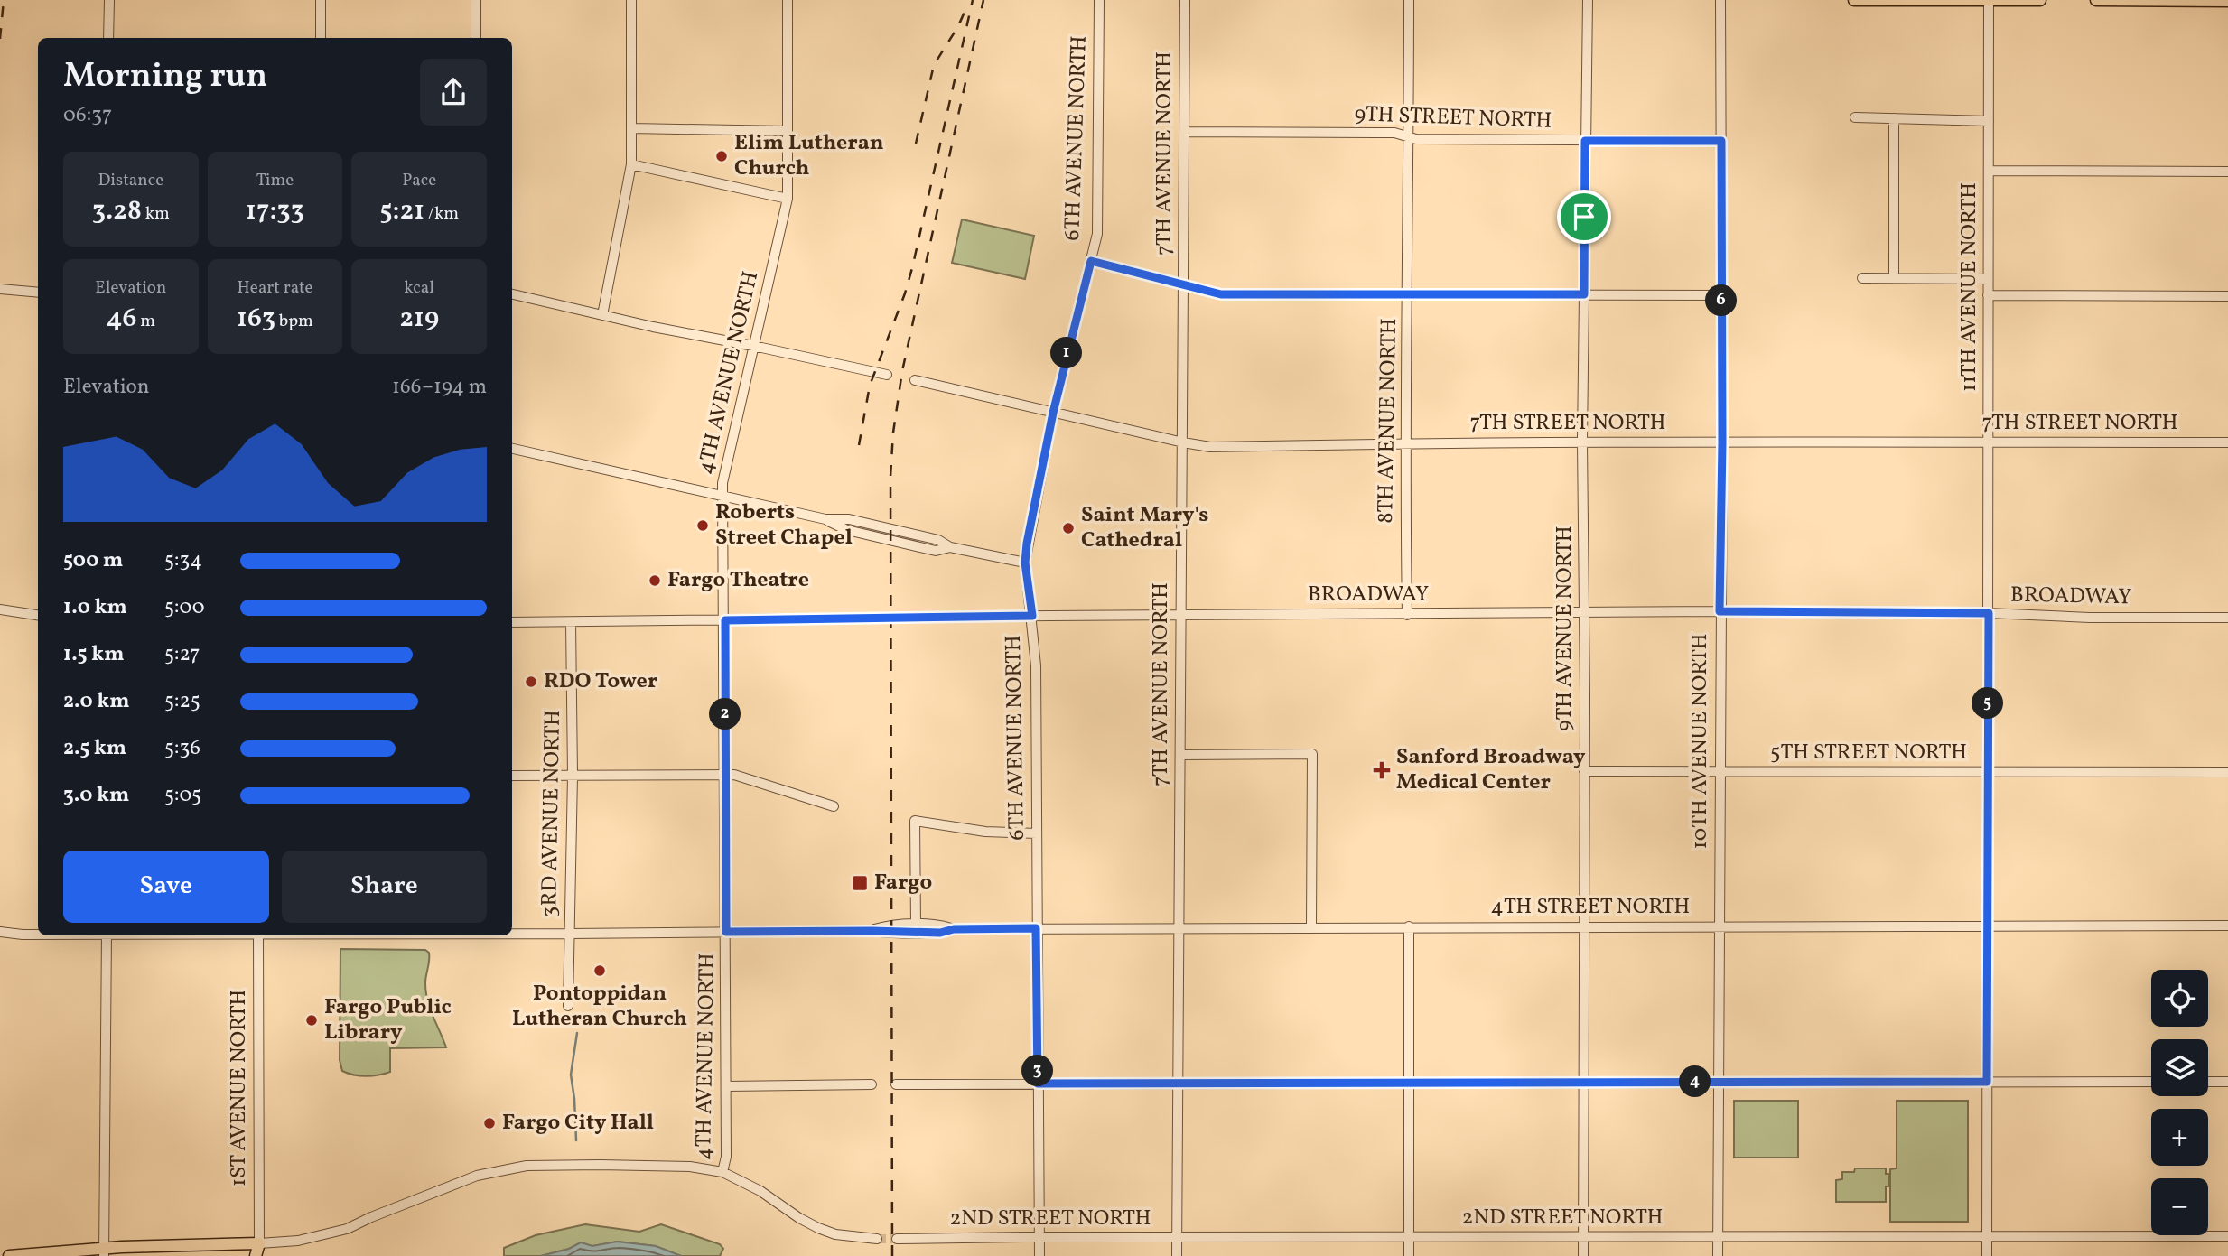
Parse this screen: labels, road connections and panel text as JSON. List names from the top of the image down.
{
  "streets": {
    "main road": ["1ST AVENUE NORTH"],
    "street": [
      "9TH STREET NORTH",
      "6TH AVENUE NORTH",
      "7TH AVENUE NORTH",
      "11TH AVENUE NORTH",
      "4TH AVENUE NORTH",
      "8TH AVENUE NORTH",
      "7TH STREET NORTH",
      "BROADWAY",
      "9TH AVENUE NORTH",
      "10TH AVENUE NORTH",
      "5TH STREET NORTH",
      "3RD AVENUE NORTH",
      "4TH STREET NORTH",
      "2ND STREET NORTH"
    ]
  },
  "crossings": [
    ["9TH STREET NORTH", "7TH AVENUE NORTH"],
    ["9TH STREET NORTH", "8TH AVENUE NORTH"],
    ["9TH STREET NORTH", "9TH AVENUE NORTH"],
    ["9TH STREET NORTH", "10TH AVENUE NORTH"],
    ["6TH AVENUE NORTH", "7TH STREET NORTH"],
    ["6TH AVENUE NORTH", "BROADWAY"],
    ["6TH AVENUE NORTH", "4TH STREET NORTH"],
    ["6TH AVENUE NORTH", "2ND STREET NORTH"],
    ["7TH AVENUE NORTH", "7TH STREET NORTH"],
    ["7TH AVENUE NORTH", "BROADWAY"],
    ["7TH AVENUE NORTH", "4TH STREET NORTH"],
    ["7TH AVENUE NORTH", "2ND STREET NORTH"],
    ["11TH AVENUE NORTH", "7TH STREET NORTH"],
    ["11TH AVENUE NORTH", "BROADWAY"],
    ["11TH AVENUE NORTH", "5TH STREET NORTH"],
    ["11TH AVENUE NORTH", "4TH STREET NORTH"],
    ["11TH AVENUE NORTH", "2ND STREET NORTH"],
    ["4TH AVENUE NORTH", "BROADWAY"],
    ["4TH AVENUE NORTH", "4TH STREET NORTH"],
    ["8TH AVENUE NORTH", "7TH STREET NORTH"],
    ["8TH AVENUE NORTH", "BROADWAY"],
    ["7TH STREET NORTH", "9TH AVENUE NORTH"],
    ["7TH STREET NORTH", "10TH AVENUE NORTH"],
    ["BROADWAY", "9TH AVENUE NORTH"],
    ["BROADWAY", "10TH AVENUE NORTH"],
    ["BROADWAY", "3RD AVENUE NORTH"],
    ["9TH AVENUE NORTH", "5TH STREET NORTH"],
    ["9TH AVENUE NORTH", "4TH STREET NORTH"],
    ["9TH AVENUE NORTH", "2ND STREET NORTH"],
    ["10TH AVENUE NORTH", "5TH STREET NORTH"],
    ["10TH AVENUE NORTH", "4TH STREET NORTH"],
    ["10TH AVENUE NORTH", "2ND STREET NORTH"],
    ["3RD AVENUE NORTH", "4TH STREET NORTH"]
  ],
  "places": {
    "other": [
      "Elim Lutheran Church",
      "Roberts Street Chapel",
      "Saint Mary's Cathedral",
      "Fargo Theatre",
      "RDO Tower",
      "Pontoppidan Lutheran Church",
      "Fargo Public Library",
      "Fargo City Hall"
    ],
    "health": ["Sanford Broadway Medical Center"],
    "transit": ["Fargo"]
  },
  "page": {
    "heading": ["Morning run", "06:37"],
    "stats": [
      ["Distance", "3.28 km"],
      ["Time", "17:33"],
      ["Pace", "5:21 /km"],
      ["Elevation", "46 m"],
      ["Heart rate", "163 bpm"],
      ["kcal", "219"]
    ],
    "pins": [
      "6",
      "1",
      "5",
      "2",
      "3",
      "4"
    ],
    "chart": ["Elevation", "166–194 m"],
    "list": [
      {
        "name": "500 m",
        "note": "5:34"
      },
      {
        "name": "1.0 km",
        "note": "5:00"
      },
      {
        "name": "1.5 km",
        "note": "5:27"
      },
      {
        "name": "2.0 km",
        "note": "5:25"
      },
      {
        "name": "2.5 km",
        "note": "5:36"
      },
      {
        "name": "3.0 km",
        "note": "5:05"
      }
    ],
    "buttons": ["Save", "Share"],
    "map_buttons": ["+", "−"]
  }
}
